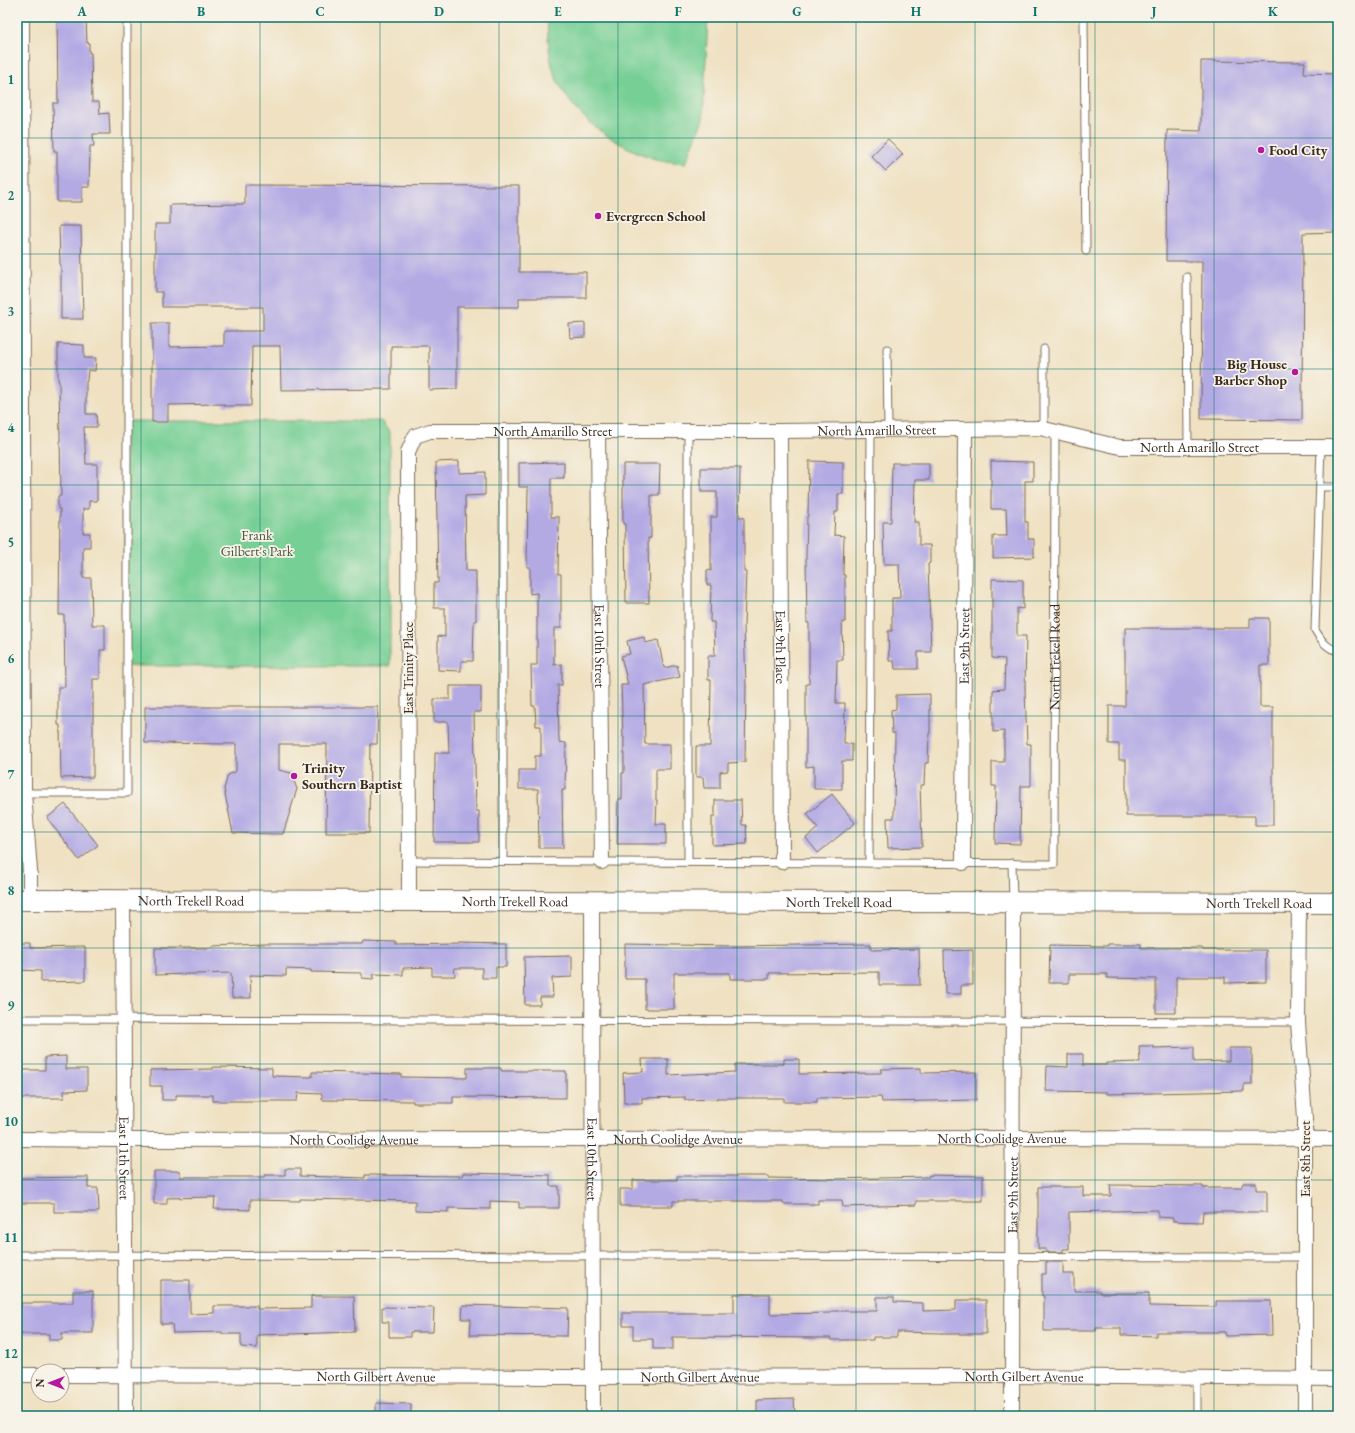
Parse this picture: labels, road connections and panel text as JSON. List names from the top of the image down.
{
  "streets": {
    "main road": ["North Trekell Road"],
    "street": [
      "North Amarillo Street",
      "East 10th Street",
      "East 9th Street",
      "East 9th Place",
      "East Trinity Place",
      "North Coolidge Avenue",
      "East 11th Street",
      "East 8th Street",
      "North Gilbert Avenue"
    ]
  },
  "crossings": [
    ["North Amarillo Street", "East 10th Street"],
    ["North Amarillo Street", "East 9th Street"],
    ["North Amarillo Street", "East 9th Place"],
    ["North Amarillo Street", "North Trekell Road"],
    ["North Amarillo Street", "East Trinity Place"],
    ["East 10th Street", "North Trekell Road"],
    ["East 10th Street", "North Coolidge Avenue"],
    ["East 10th Street", "North Gilbert Avenue"],
    ["East 9th Street", "North Trekell Road"],
    ["East 9th Street", "North Coolidge Avenue"],
    ["East 9th Street", "North Gilbert Avenue"],
    ["East 9th Place", "North Trekell Road"],
    ["North Trekell Road", "East Trinity Place"],
    ["North Trekell Road", "East 11th Street"],
    ["North Trekell Road", "East 8th Street"],
    ["North Coolidge Avenue", "East 11th Street"],
    ["North Coolidge Avenue", "East 8th Street"],
    ["East 11th Street", "North Gilbert Avenue"],
    ["East 8th Street", "North Gilbert Avenue"]
  ],
  "parks": ["Frank Gilbert's Park"],
  "places": [
    "Food City",
    "Evergreen School",
    "Big House Barber Shop",
    "Trinity Southern Baptist"
  ],
  "north": "left",
  "grid": {
    "columns": [
      "A",
      "B",
      "C",
      "D",
      "E",
      "F",
      "G",
      "H",
      "I",
      "J",
      "K"
    ],
    "rows": [
      "1",
      "2",
      "3",
      "4",
      "5",
      "6",
      "7",
      "8",
      "9",
      "10",
      "11",
      "12"
    ]
  }
}
